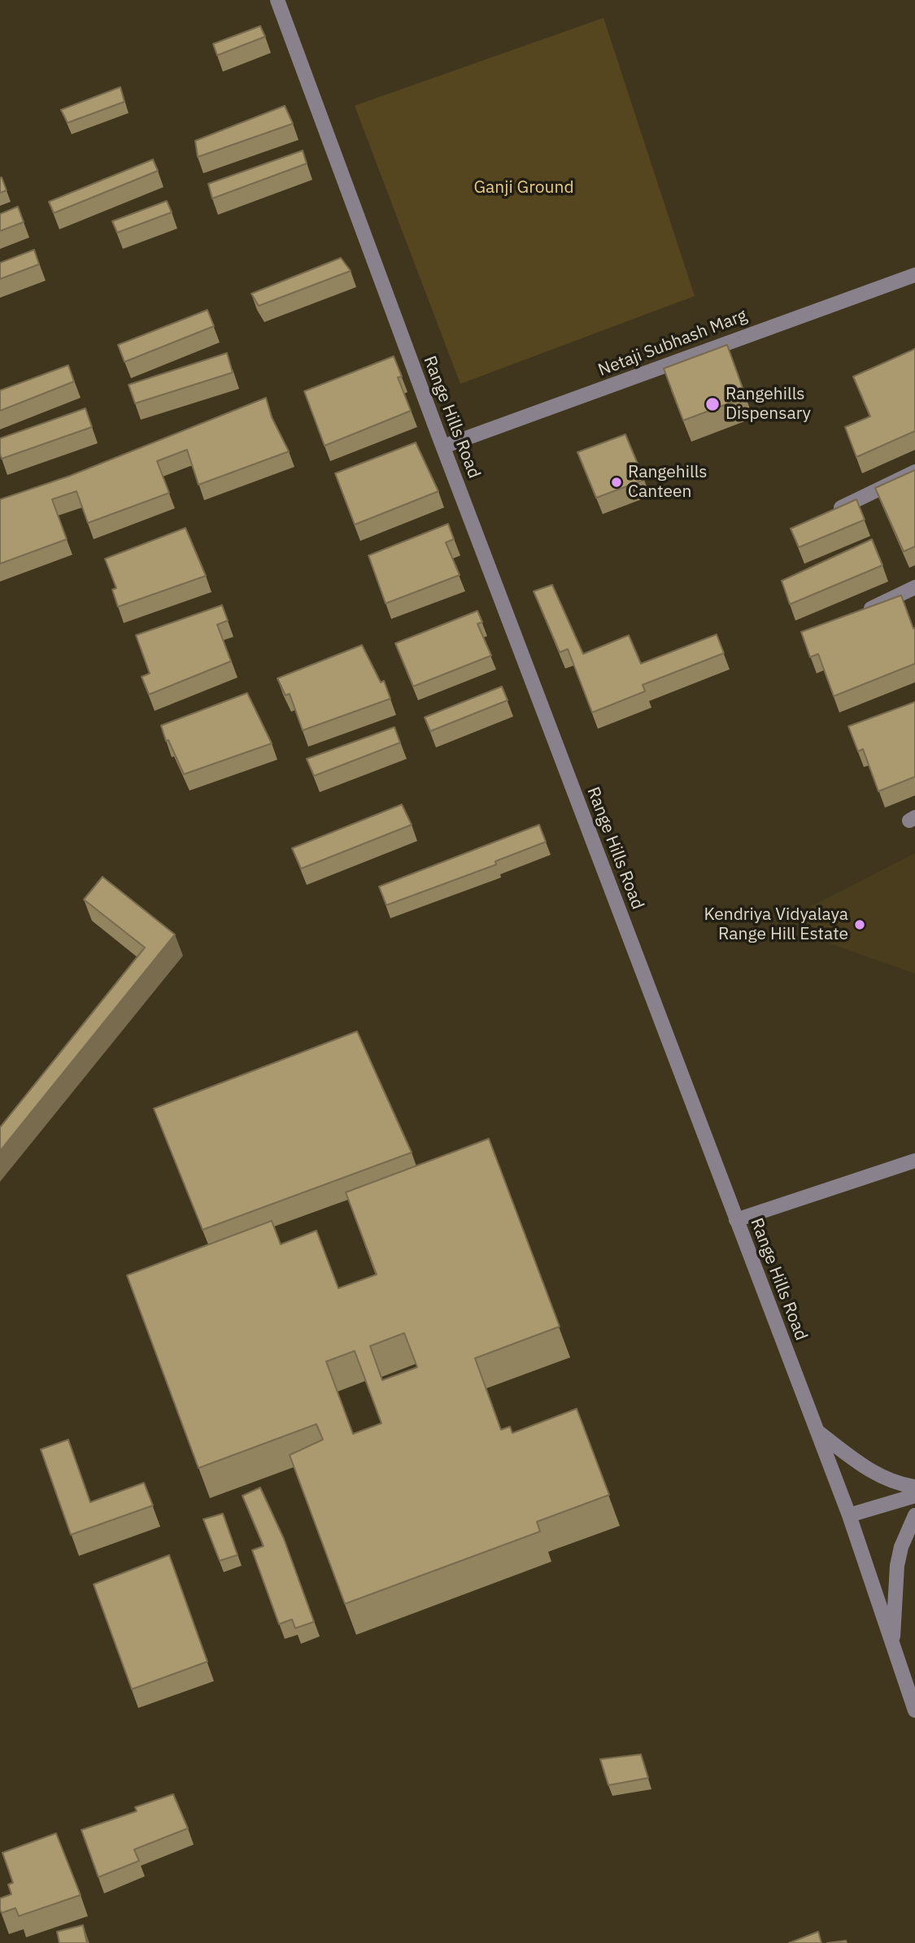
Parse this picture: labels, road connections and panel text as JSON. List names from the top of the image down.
{
  "streets": {
    "street": ["Netaji Subhash Marg", "Range Hills Road"]
  },
  "crossings": [
    ["Netaji Subhash Marg", "Range Hills Road"]
  ],
  "parks": ["Ganji Ground"],
  "places": ["Rangehills Dispensary", "Rangehills Canteen", "Kendriya Vidyalaya Range Hill Estate"]
}
